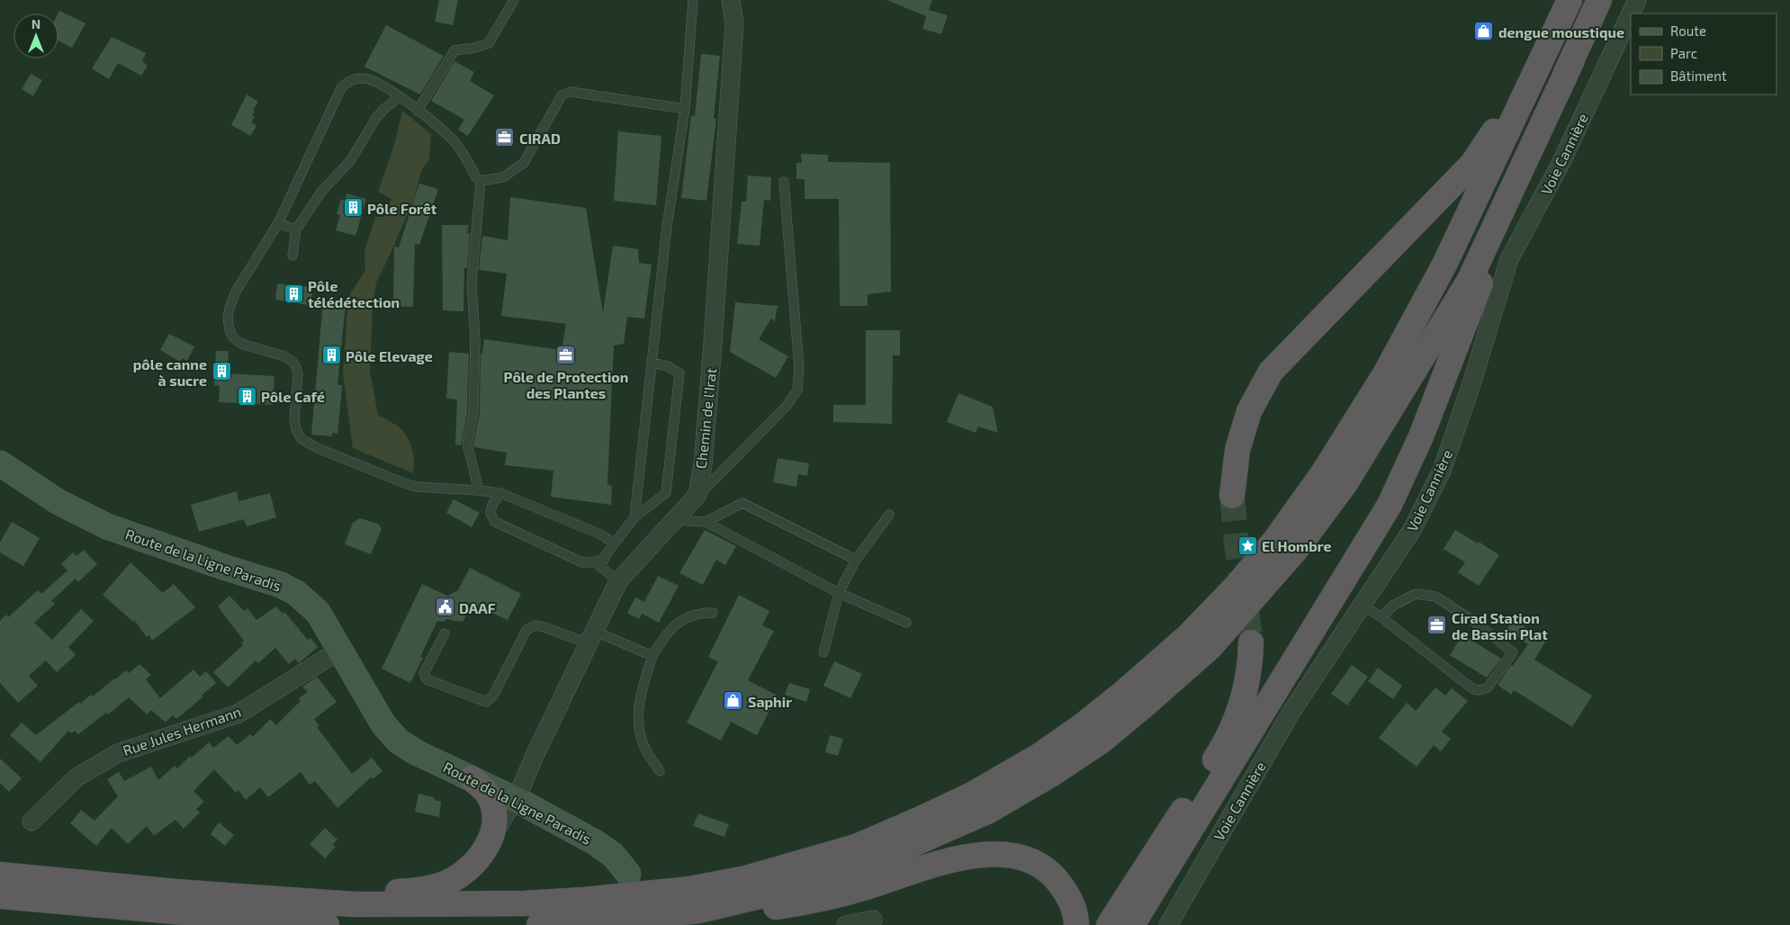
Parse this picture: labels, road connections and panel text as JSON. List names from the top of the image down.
{
  "streets": {
    "main road": ["Route de la Ligne Paradis"],
    "street": ["Voie Cannière", "Chemin de l'Irat", "Rue Jules Hermann"]
  },
  "crossings": [
    ["Chemin de l'Irat", "Route de la Ligne Paradis"],
    ["Route de la Ligne Paradis", "Rue Jules Hermann"]
  ],
  "places": {
    "shop": ["dengue moustique", "Saphir"],
    "office": ["CIRAD", "Pôle de Protection des Plantes", "Cirad Station de Bassin Plat"],
    "building": [
      "Pôle Forêt",
      "Pôle télédétection",
      "Pôle Elevage",
      "pôle canne à sucre",
      "Pôle Café"
    ],
    "place": ["El Hombre"],
    "public building": ["DAAF"]
  },
  "legend": ["Route", "Parc", "Bâtiment"],
  "north": "top"
}
